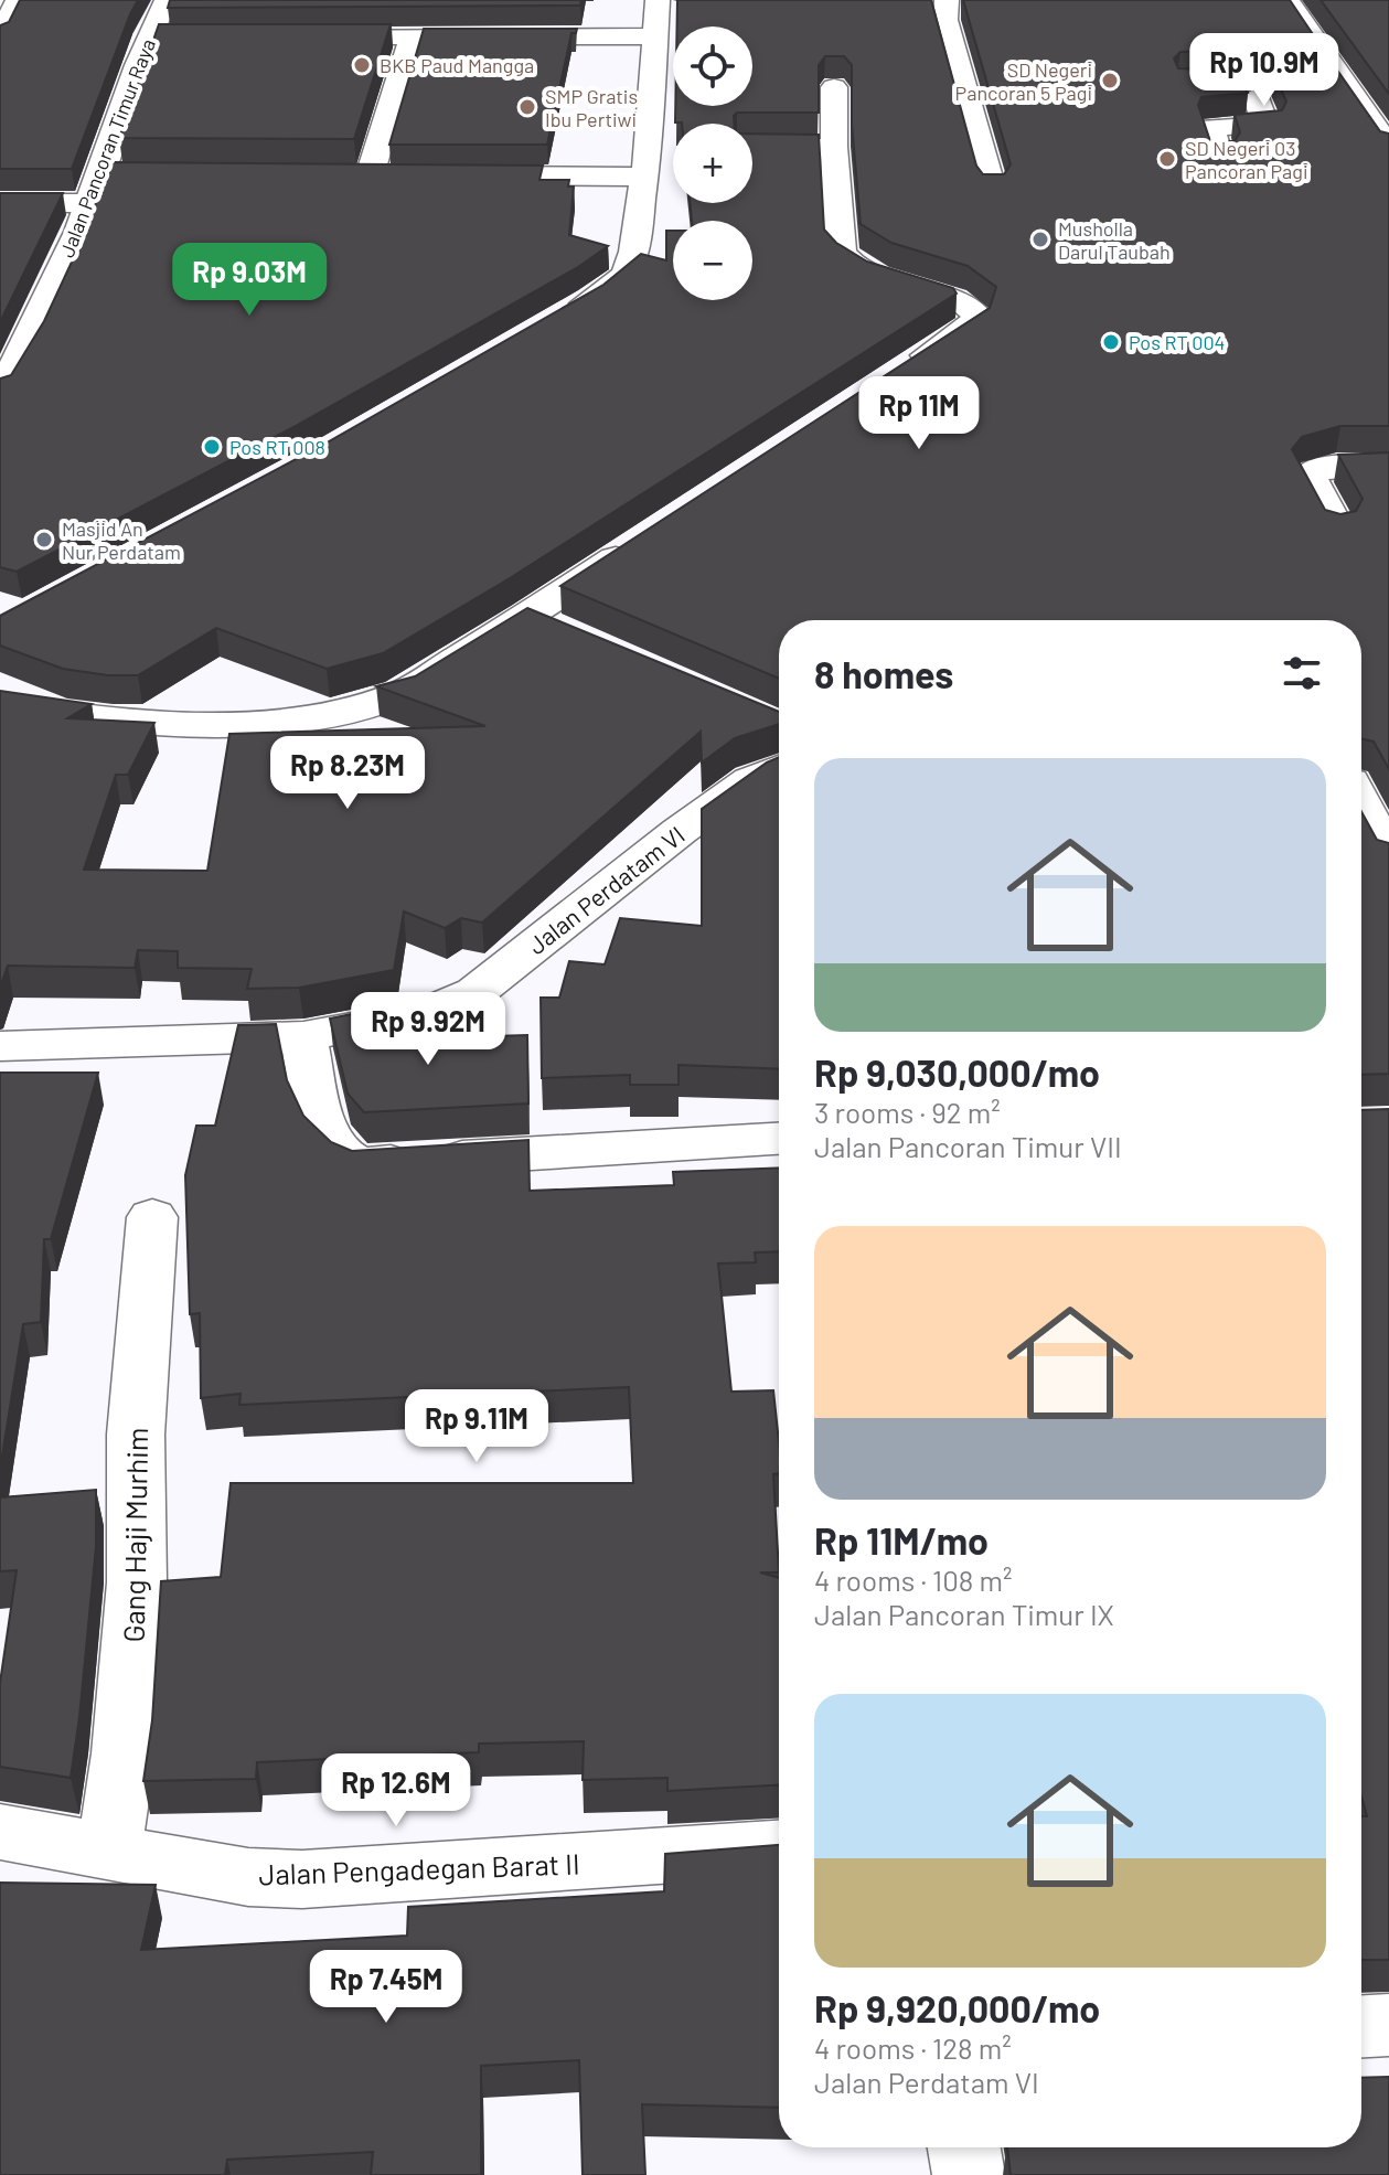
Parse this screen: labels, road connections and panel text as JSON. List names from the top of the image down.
{
  "streets": {
    "street": [
      "Jalan Pancoran Timur Raya",
      "Jalan Perdatam VI",
      "Gang Haji Murhim",
      "Jalan Pengadegan Barat II"
    ]
  },
  "crossings": [
    ["Gang Haji Murhim", "Jalan Pengadegan Barat II"]
  ],
  "places": [
    "BKB Paud Mangga",
    "SD Negeri Pancoran 5 Pagi",
    "SMP Gratis Ibu Pertiwi",
    "SD Negeri 03 Pancoran Pagi",
    "Musholla Darul Taubah",
    "Pos RT 004",
    "Pos RT 008",
    "Masjid An Nur Perdatam"
  ],
  "page": {
    "map_buttons": ["+", "−"],
    "price": [
      "Rp 10.9M",
      "Rp 9.03M",
      "Rp 11M",
      "Rp 8.23M",
      "Rp 9.92M",
      "Rp 9.11M",
      "Rp 12.6M",
      "Rp 7.45M"
    ],
    "heading": "8 homes",
    "list": [
      {
        "name": "Rp 9,030,000/mo",
        "note": "3 rooms · 92 m² · Jalan Pancoran Timur VII"
      },
      {
        "name": "Rp 11M/mo",
        "note": "4 rooms · 108 m² · Jalan Pancoran Timur IX"
      },
      {
        "name": "Rp 9,920,000/mo",
        "note": "4 rooms · 128 m² · Jalan Perdatam VI"
      }
    ]
  }
}
